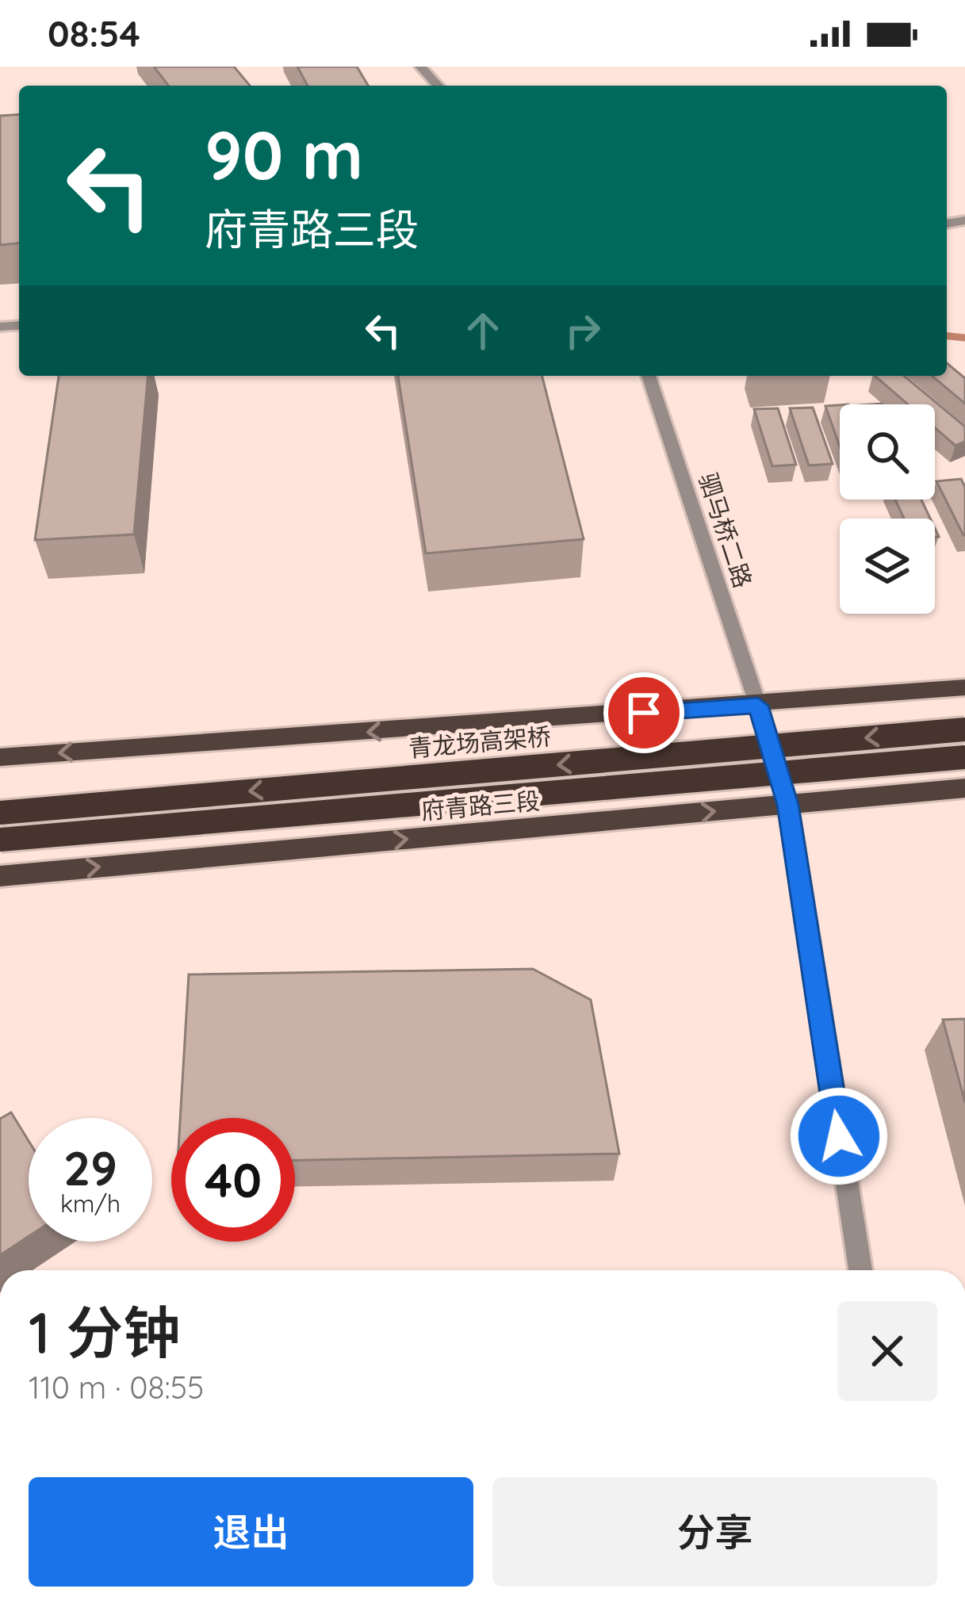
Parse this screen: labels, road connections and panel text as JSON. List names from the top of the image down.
{
  "streets": {
    "highway": ["青龙场高架桥"],
    "main road": ["府青路三段"],
    "street": ["驷马桥二路"]
  },
  "crossings": [
    ["驷马桥二路", "府青路三段"]
  ],
  "page": {
    "status": "08:54",
    "turn": ["90 m", "府青路三段"],
    "speed": "29 km/h",
    "limit": "40",
    "heading": ["1 分钟", "110 m · 08:55"],
    "buttons": ["退出", "分享"]
  }
}
